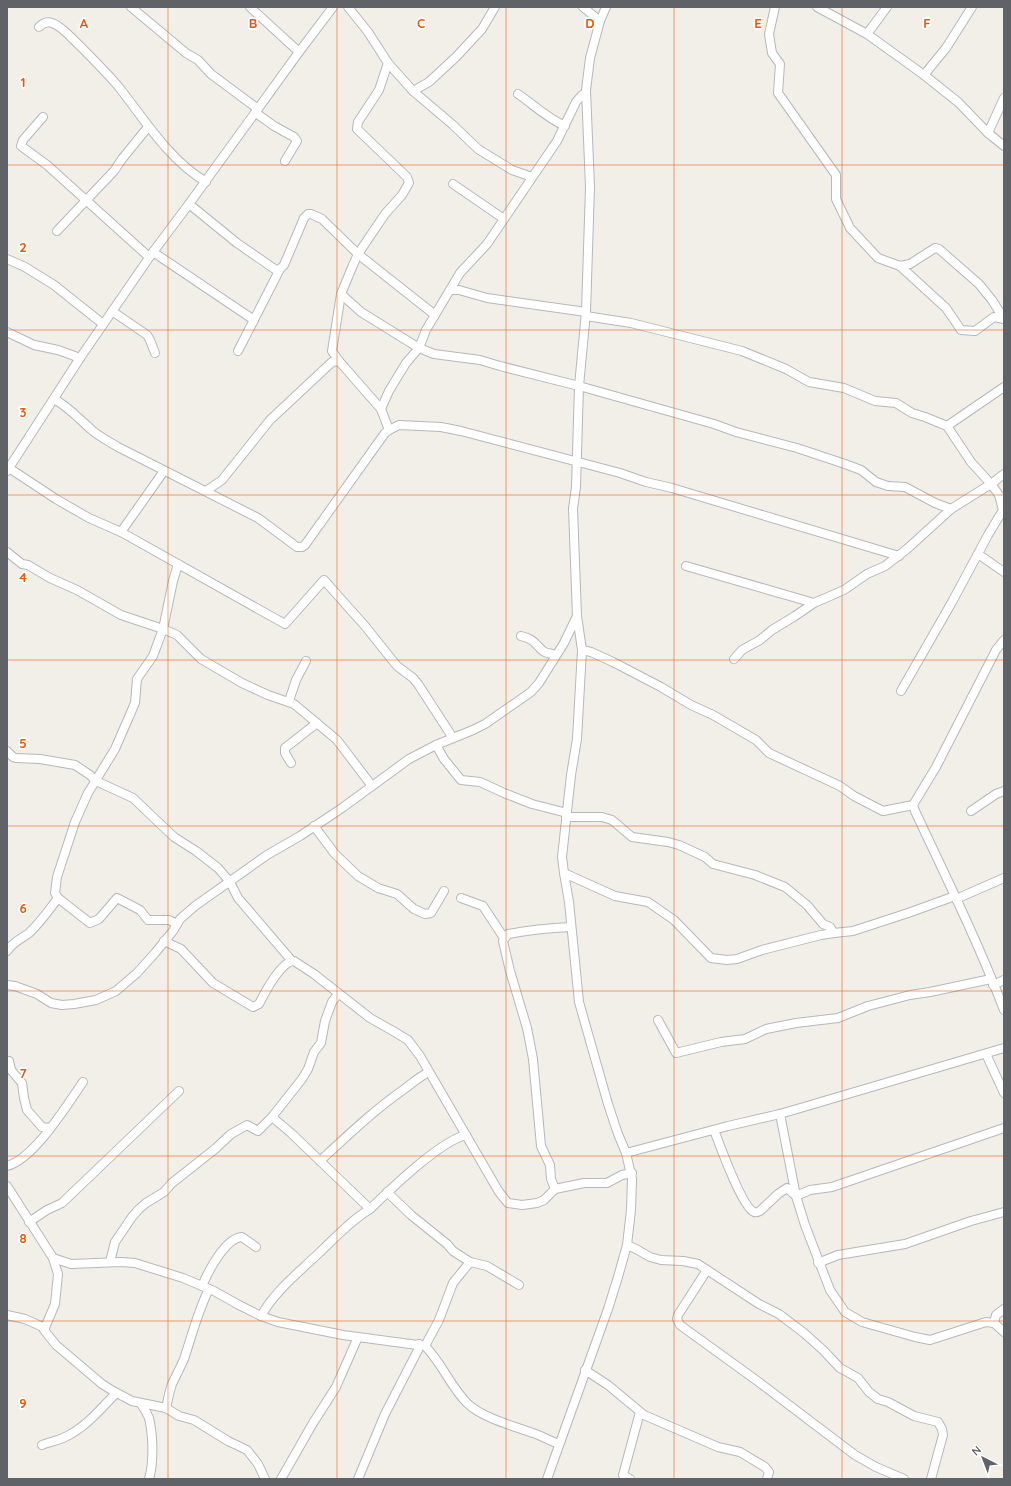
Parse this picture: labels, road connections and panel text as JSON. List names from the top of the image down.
{
  "north": "top left",
  "grid": {
    "columns": [
      "A",
      "B",
      "C",
      "D",
      "E",
      "F"
    ],
    "rows": [
      "1",
      "2",
      "3",
      "4",
      "5",
      "6",
      "7",
      "8",
      "9"
    ]
  }
}
